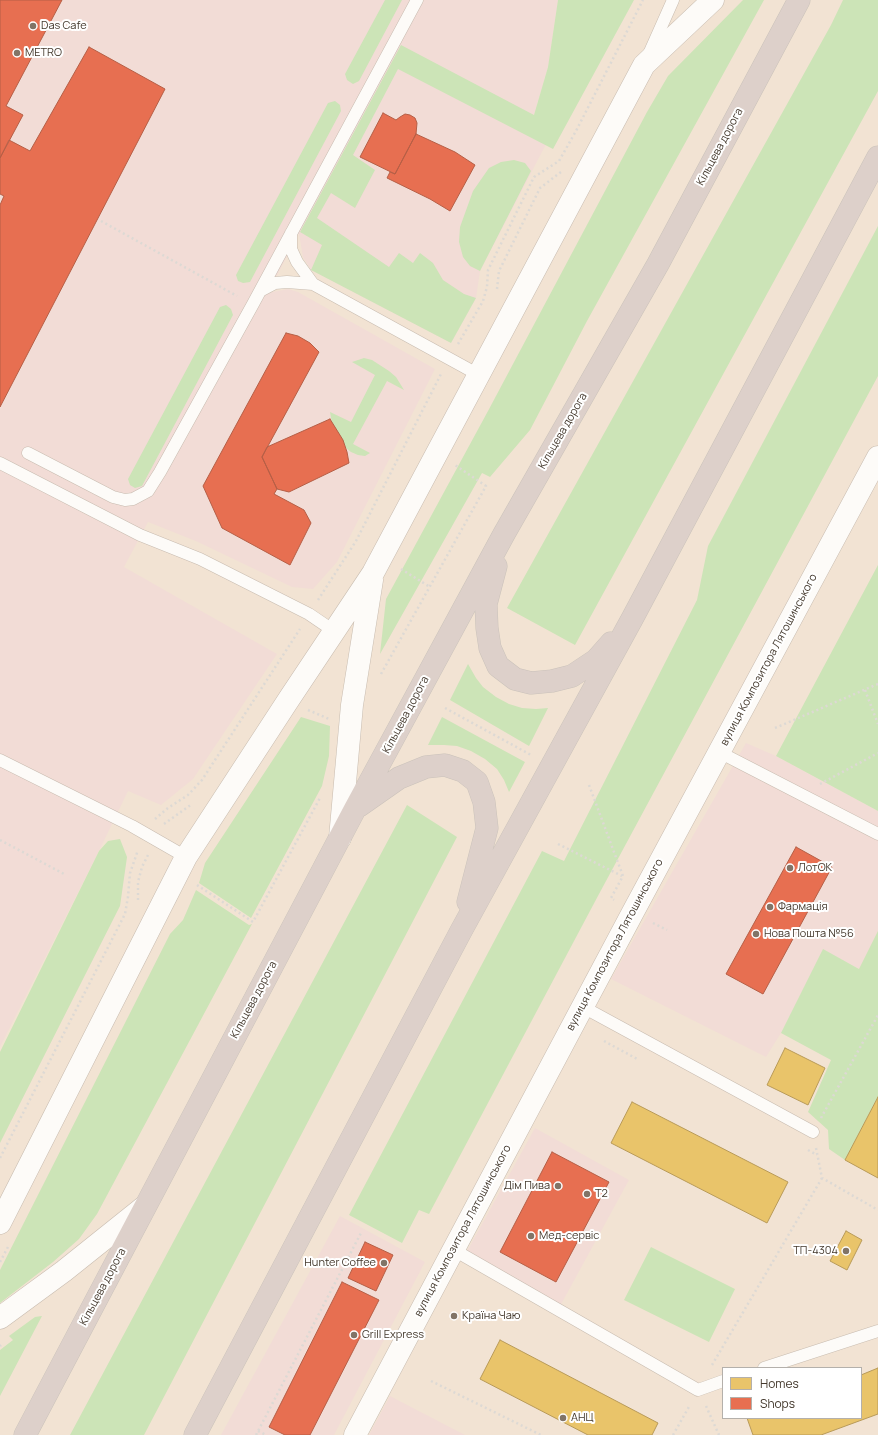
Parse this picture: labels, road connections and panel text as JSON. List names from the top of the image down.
{
  "streets": {
    "highway": ["Кільцева дорога"],
    "street": ["вулиця Композитора Лятошинського"]
  },
  "places": [
    "Das Cafe",
    "METRO",
    "ЛотОК",
    "Фармація",
    "Нова Пошта №56",
    "Дім Пива",
    "T2",
    "Мед-сервіс",
    "ТП-4304",
    "Hunter Coffee",
    "Країна Чаю",
    "Grill Express",
    "АНЦ"
  ],
  "legend": ["Homes", "Shops"]
}
